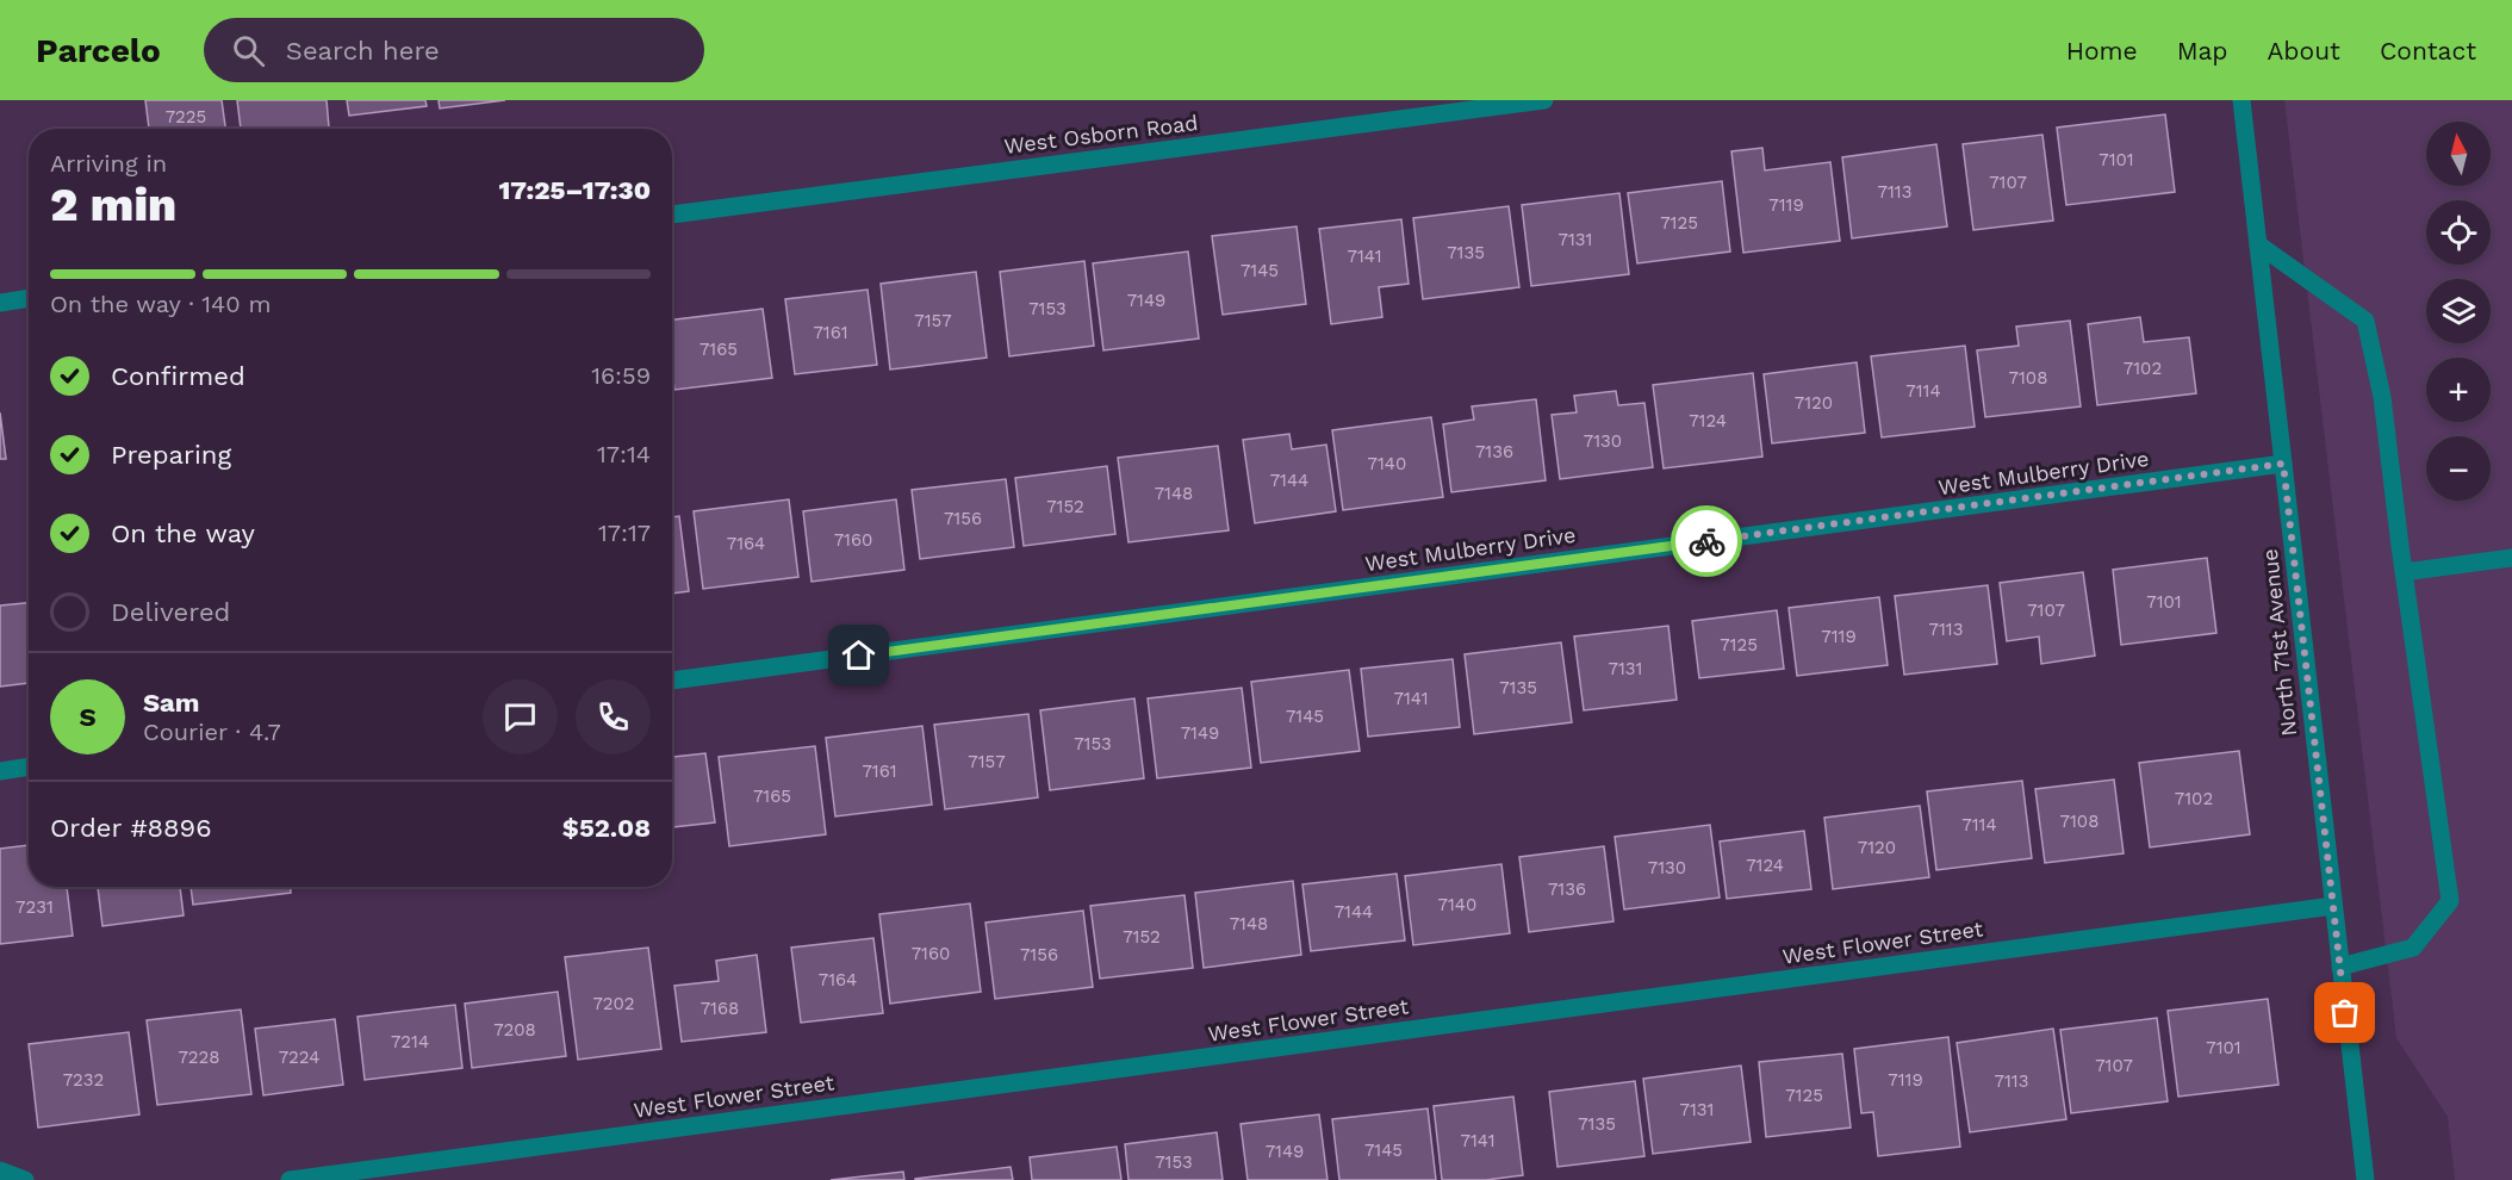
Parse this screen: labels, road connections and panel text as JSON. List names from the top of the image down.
{
  "streets": {
    "street": [
      "West Osborn Road",
      "West Mulberry Drive",
      "North 71st Avenue",
      "West Flower Street"
    ]
  },
  "crossings": [
    ["West Mulberry Drive", "North 71st Avenue"],
    ["North 71st Avenue", "West Flower Street"]
  ],
  "house_numbers": [
    "7225",
    "7101",
    "7107",
    "7113",
    "7119",
    "7125",
    "7131",
    "7135",
    "7141",
    "7145",
    "7149",
    "7153",
    "7157",
    "7161",
    "7165",
    "7102",
    "7108",
    "7114",
    "7120",
    "7124",
    "7130",
    "7136",
    "7140",
    "7144",
    "7148",
    "7152",
    "7156",
    "7160",
    "7164",
    "7101",
    "7107",
    "7113",
    "7119",
    "7125",
    "7131",
    "7135",
    "7141",
    "7145",
    "7149",
    "7153",
    "7157",
    "7161",
    "7165",
    "7102",
    "7108",
    "7114",
    "7120",
    "7124",
    "7130",
    "7136",
    "7140",
    "7231",
    "7144",
    "7148",
    "7152",
    "7160",
    "7156",
    "7164",
    "7202",
    "7168",
    "7208",
    "7214",
    "7101",
    "7228",
    "7224",
    "7107",
    "7232",
    "7119",
    "7113",
    "7125",
    "7131",
    "7135",
    "7141",
    "7145",
    "7149",
    "7153"
  ],
  "north": "top",
  "page": {
    "header": "Parcelo",
    "search": "Search here",
    "nav": [
      "Home",
      "Map",
      "About",
      "Contact"
    ],
    "map_buttons": ["+", "−"],
    "heading": ["2 min", "Arriving in", "17:25–17:30"],
    "panel": [
      "Sam",
      "Courier · 4.7",
      "Order #8896",
      "$52.08"
    ],
    "bar": "On the way · 140 m",
    "list": [
      ["Confirmed", "16:59"],
      ["Preparing", "17:14"],
      ["On the way", "17:17"],
      "Delivered"
    ],
    "round": "S"
  }
}
